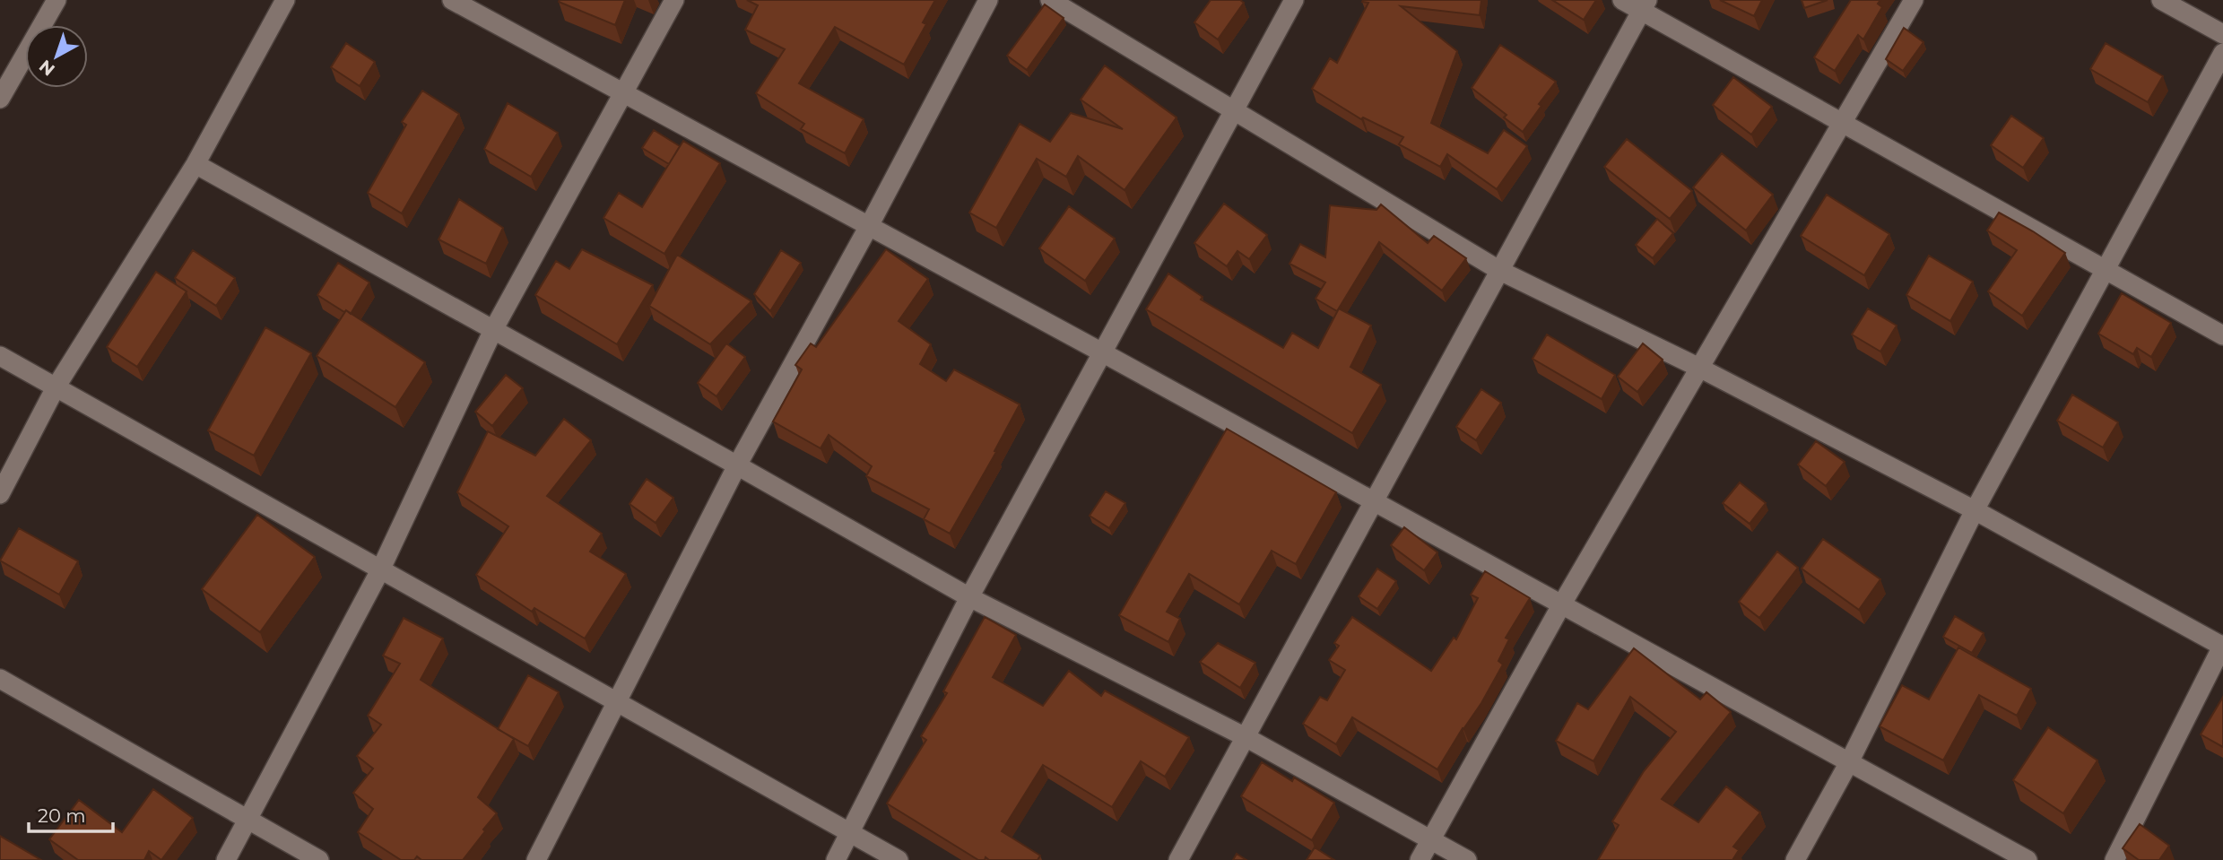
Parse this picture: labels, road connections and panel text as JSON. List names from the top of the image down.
{
  "scale_bar": "20 m",
  "north": "bottom left"
}
